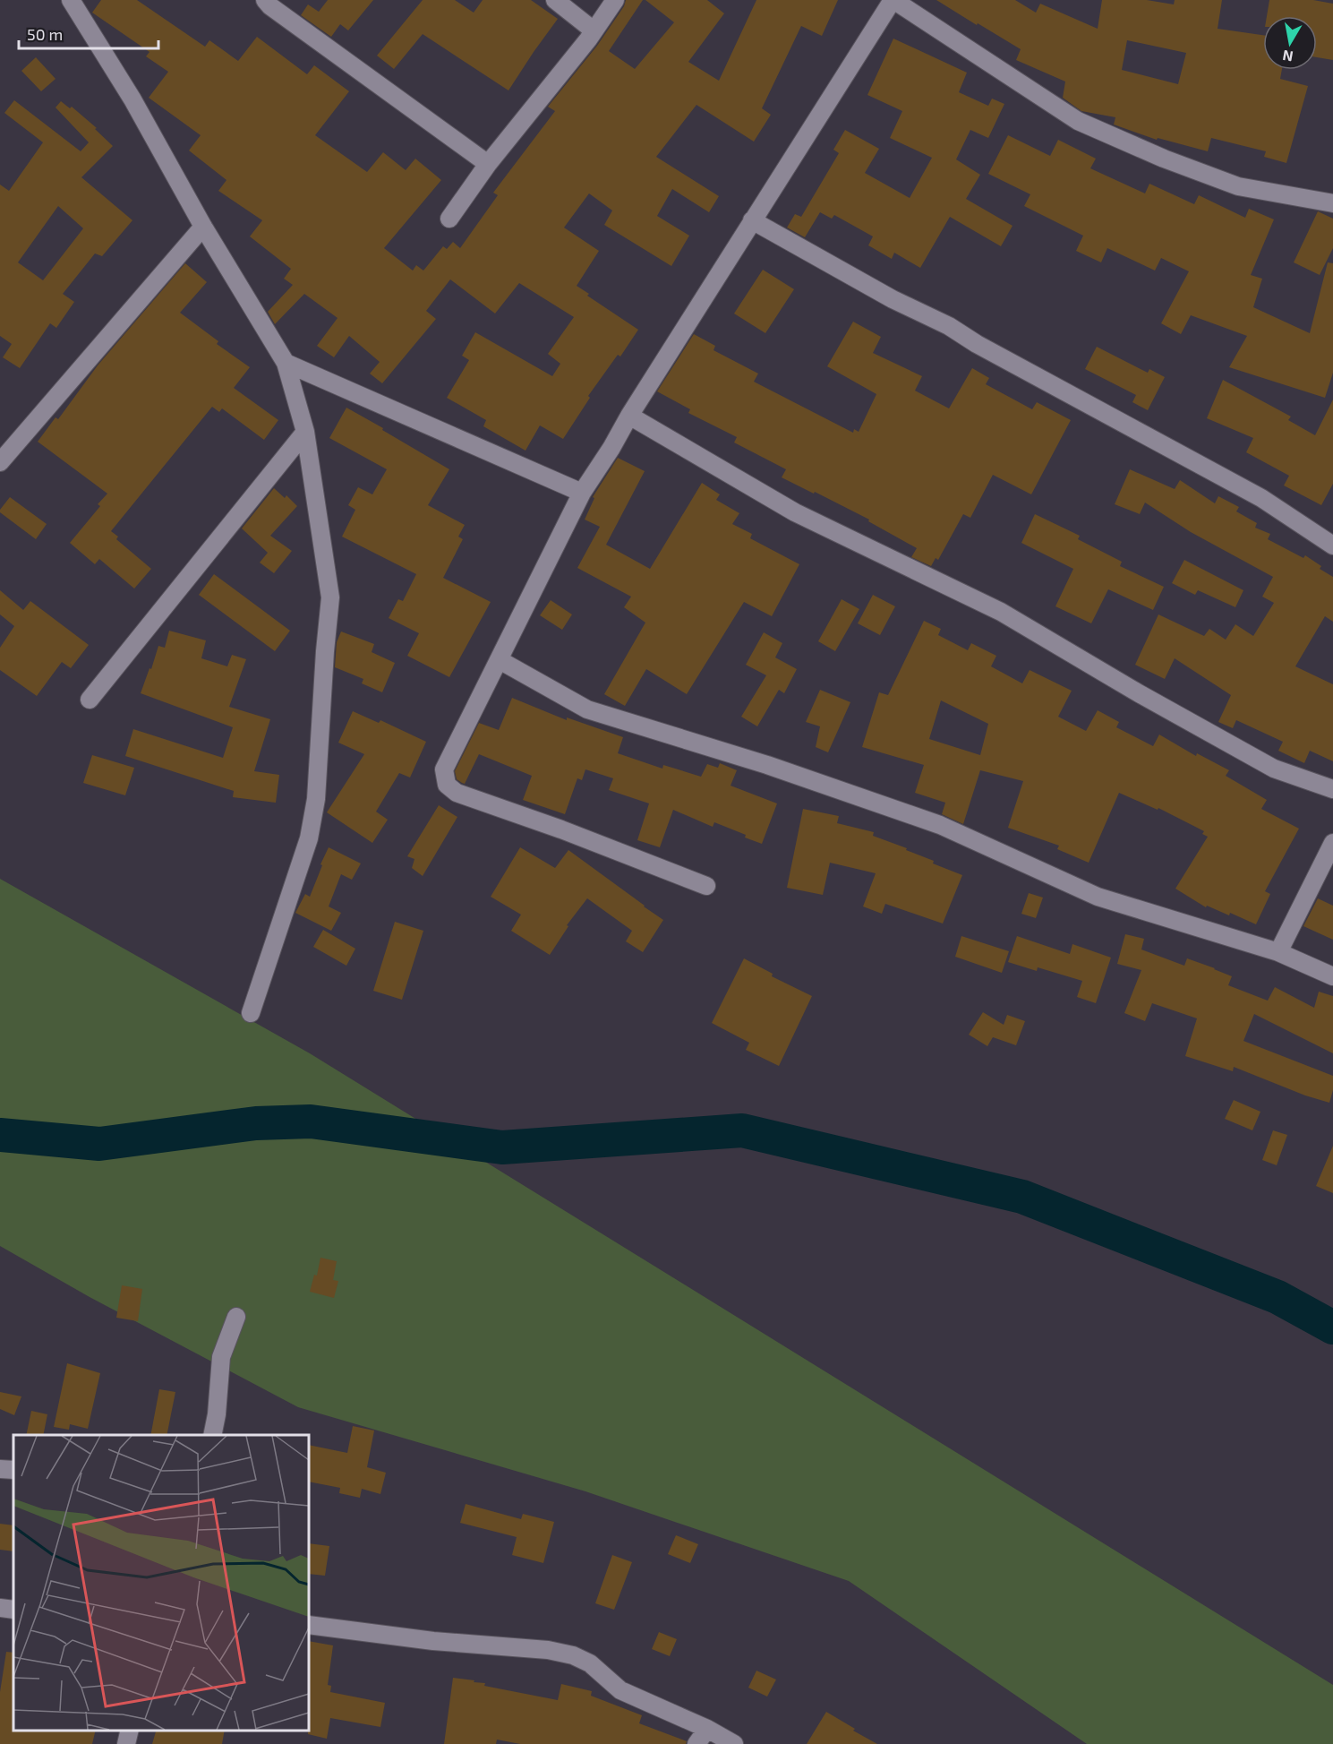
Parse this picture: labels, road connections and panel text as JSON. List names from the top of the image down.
{
  "scale_bar": "50 m",
  "north": "bottom"
}
